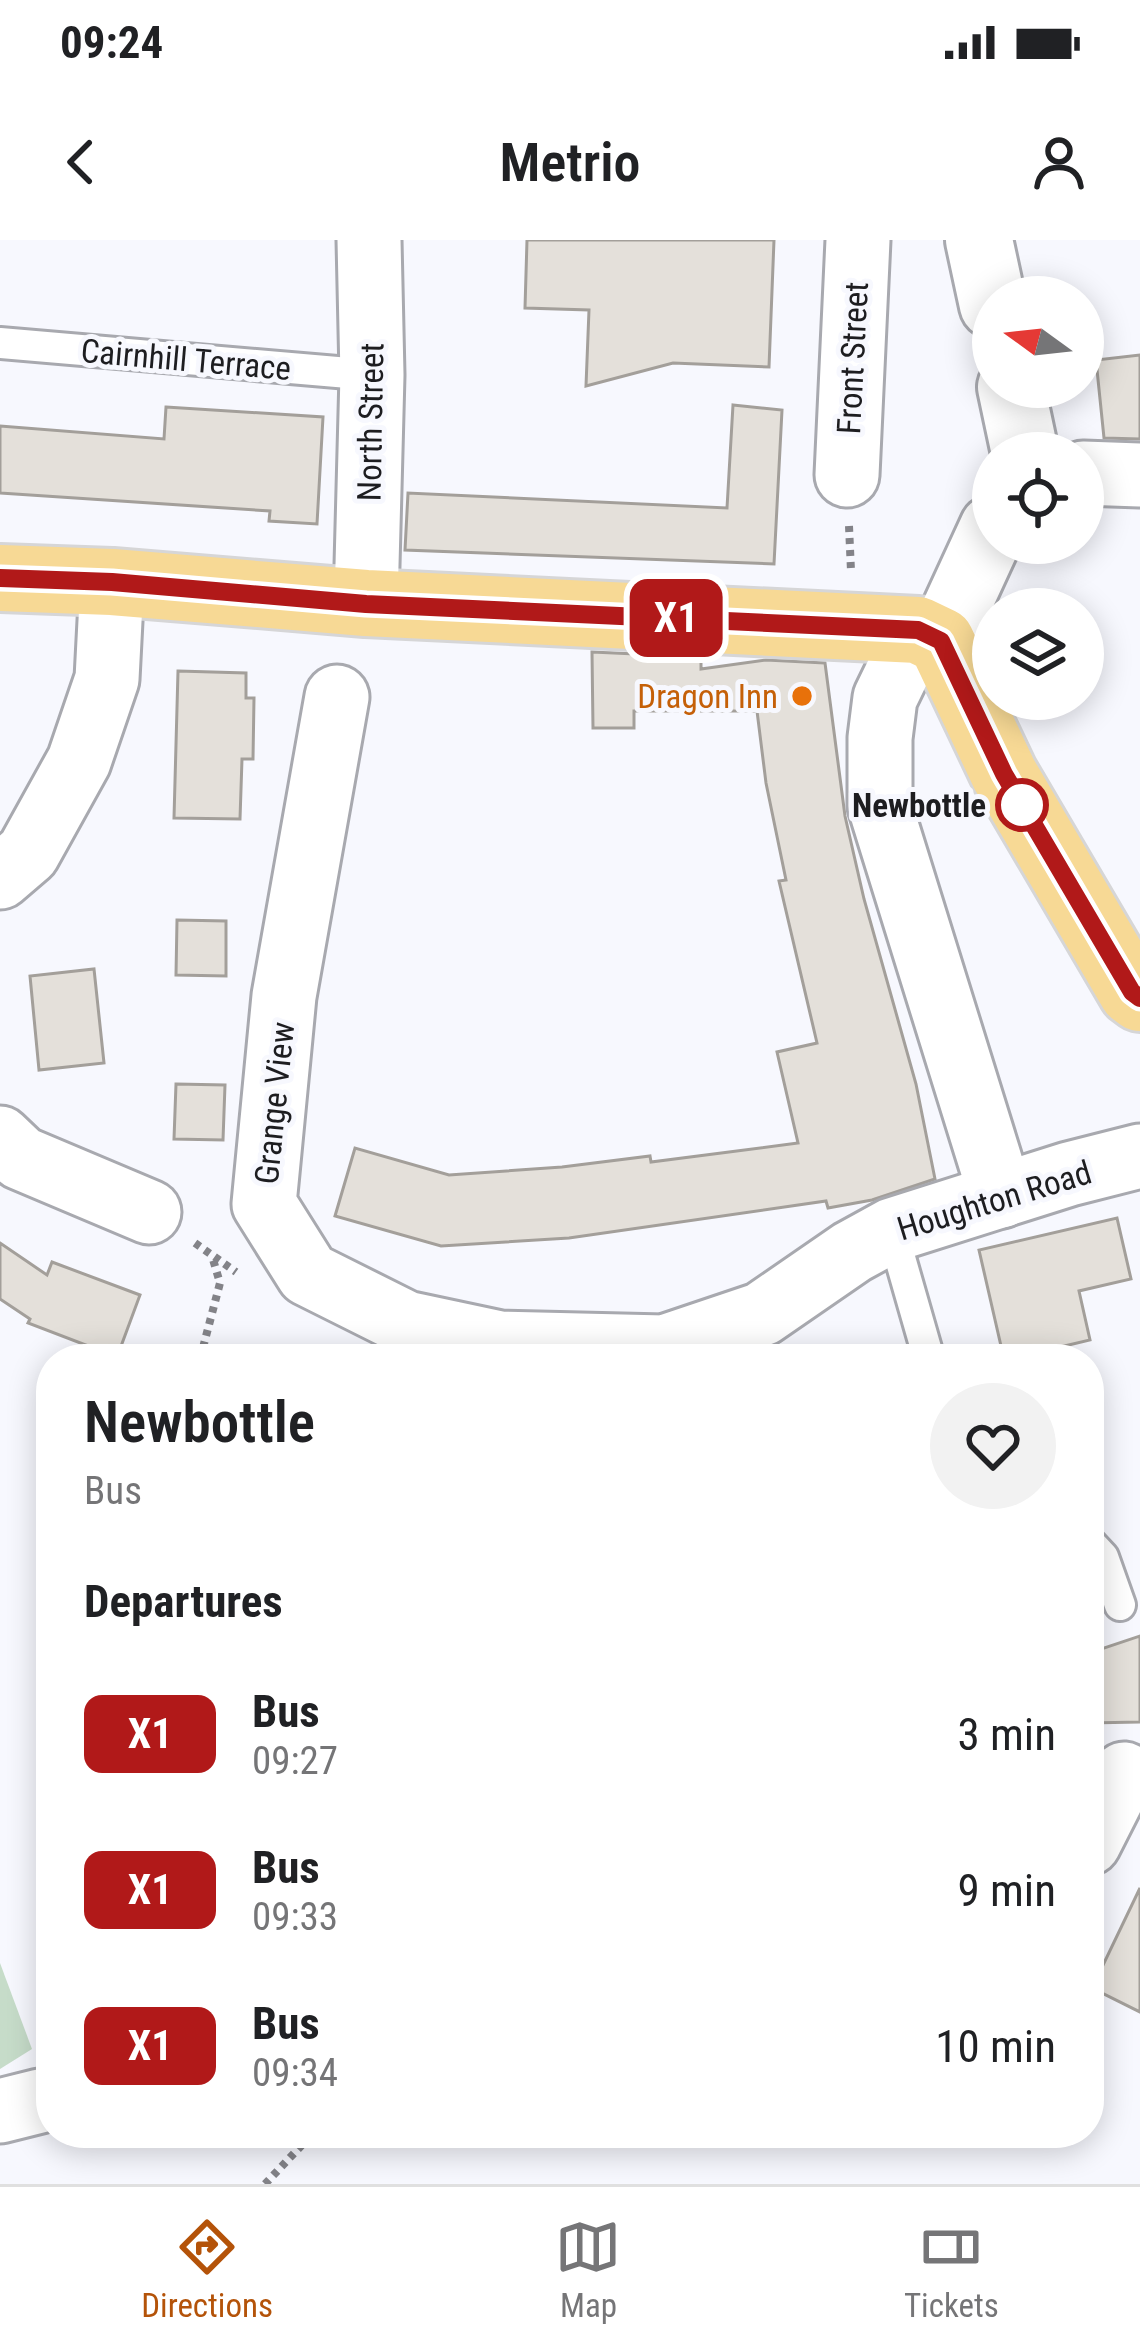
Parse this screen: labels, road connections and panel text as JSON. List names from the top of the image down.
{
  "streets": {
    "street": [
      "Front Street",
      "North Street",
      "Grange View",
      "Houghton Road"
    ],
    "lane": ["Cairnhill Terrace"]
  },
  "crossings": [
    ["Cairnhill Terrace", "North Street"],
    ["Grange View", "Houghton Road"]
  ],
  "places": ["Dragon Inn", "Newbottle"],
  "lines": ["bus line X1"],
  "north": "left",
  "page": {
    "status": "09:24",
    "header": "Metrio",
    "on_map": "X1",
    "heading": [
      ["Newbottle", "Bus"],
      "Departures"
    ],
    "list": [
      {
        "mark": "X1",
        "name": "Bus",
        "note": "09:27",
        "value": "3 min"
      },
      {
        "mark": "X1",
        "name": "Bus",
        "note": "09:33",
        "value": "9 min"
      },
      {
        "mark": "X1",
        "name": "Bus",
        "note": "09:34",
        "value": "10 min"
      }
    ],
    "tabs": ["Directions", "Map", "Tickets"]
  }
}
